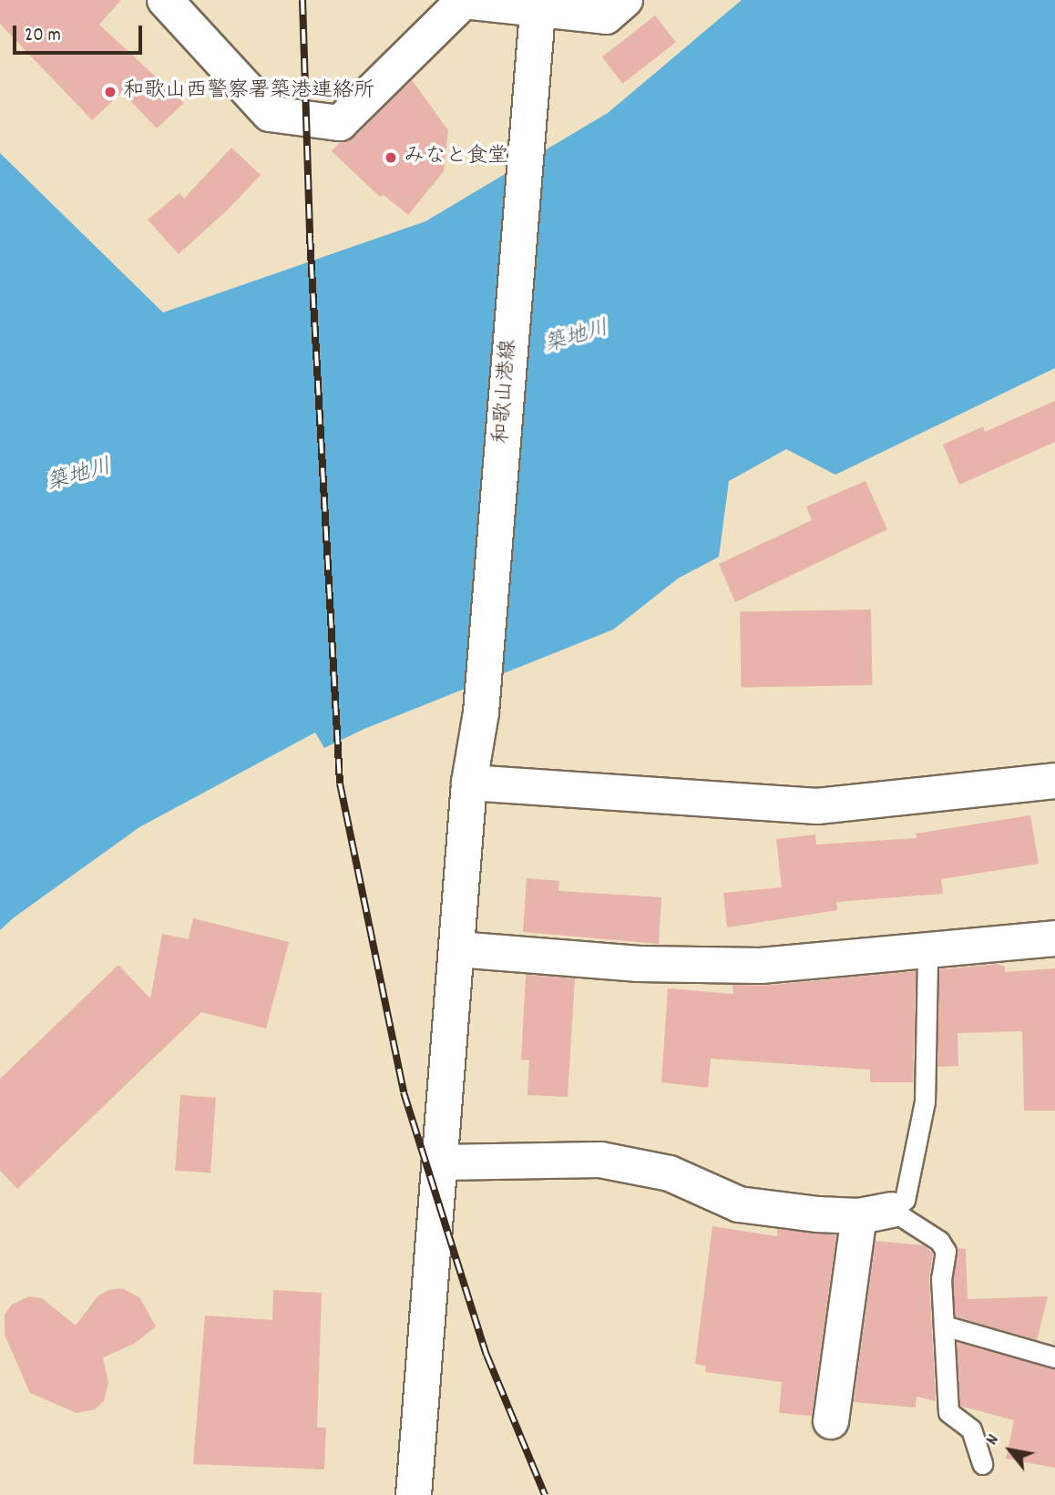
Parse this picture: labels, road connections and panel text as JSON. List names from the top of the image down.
{
  "streets": {
    "street": ["和歌山港線"]
  },
  "water": ["築地川"],
  "places": ["和歌山西警察署築港連絡所", "みなと食堂"],
  "scale_bar": "20 m",
  "north": "top left"
}
